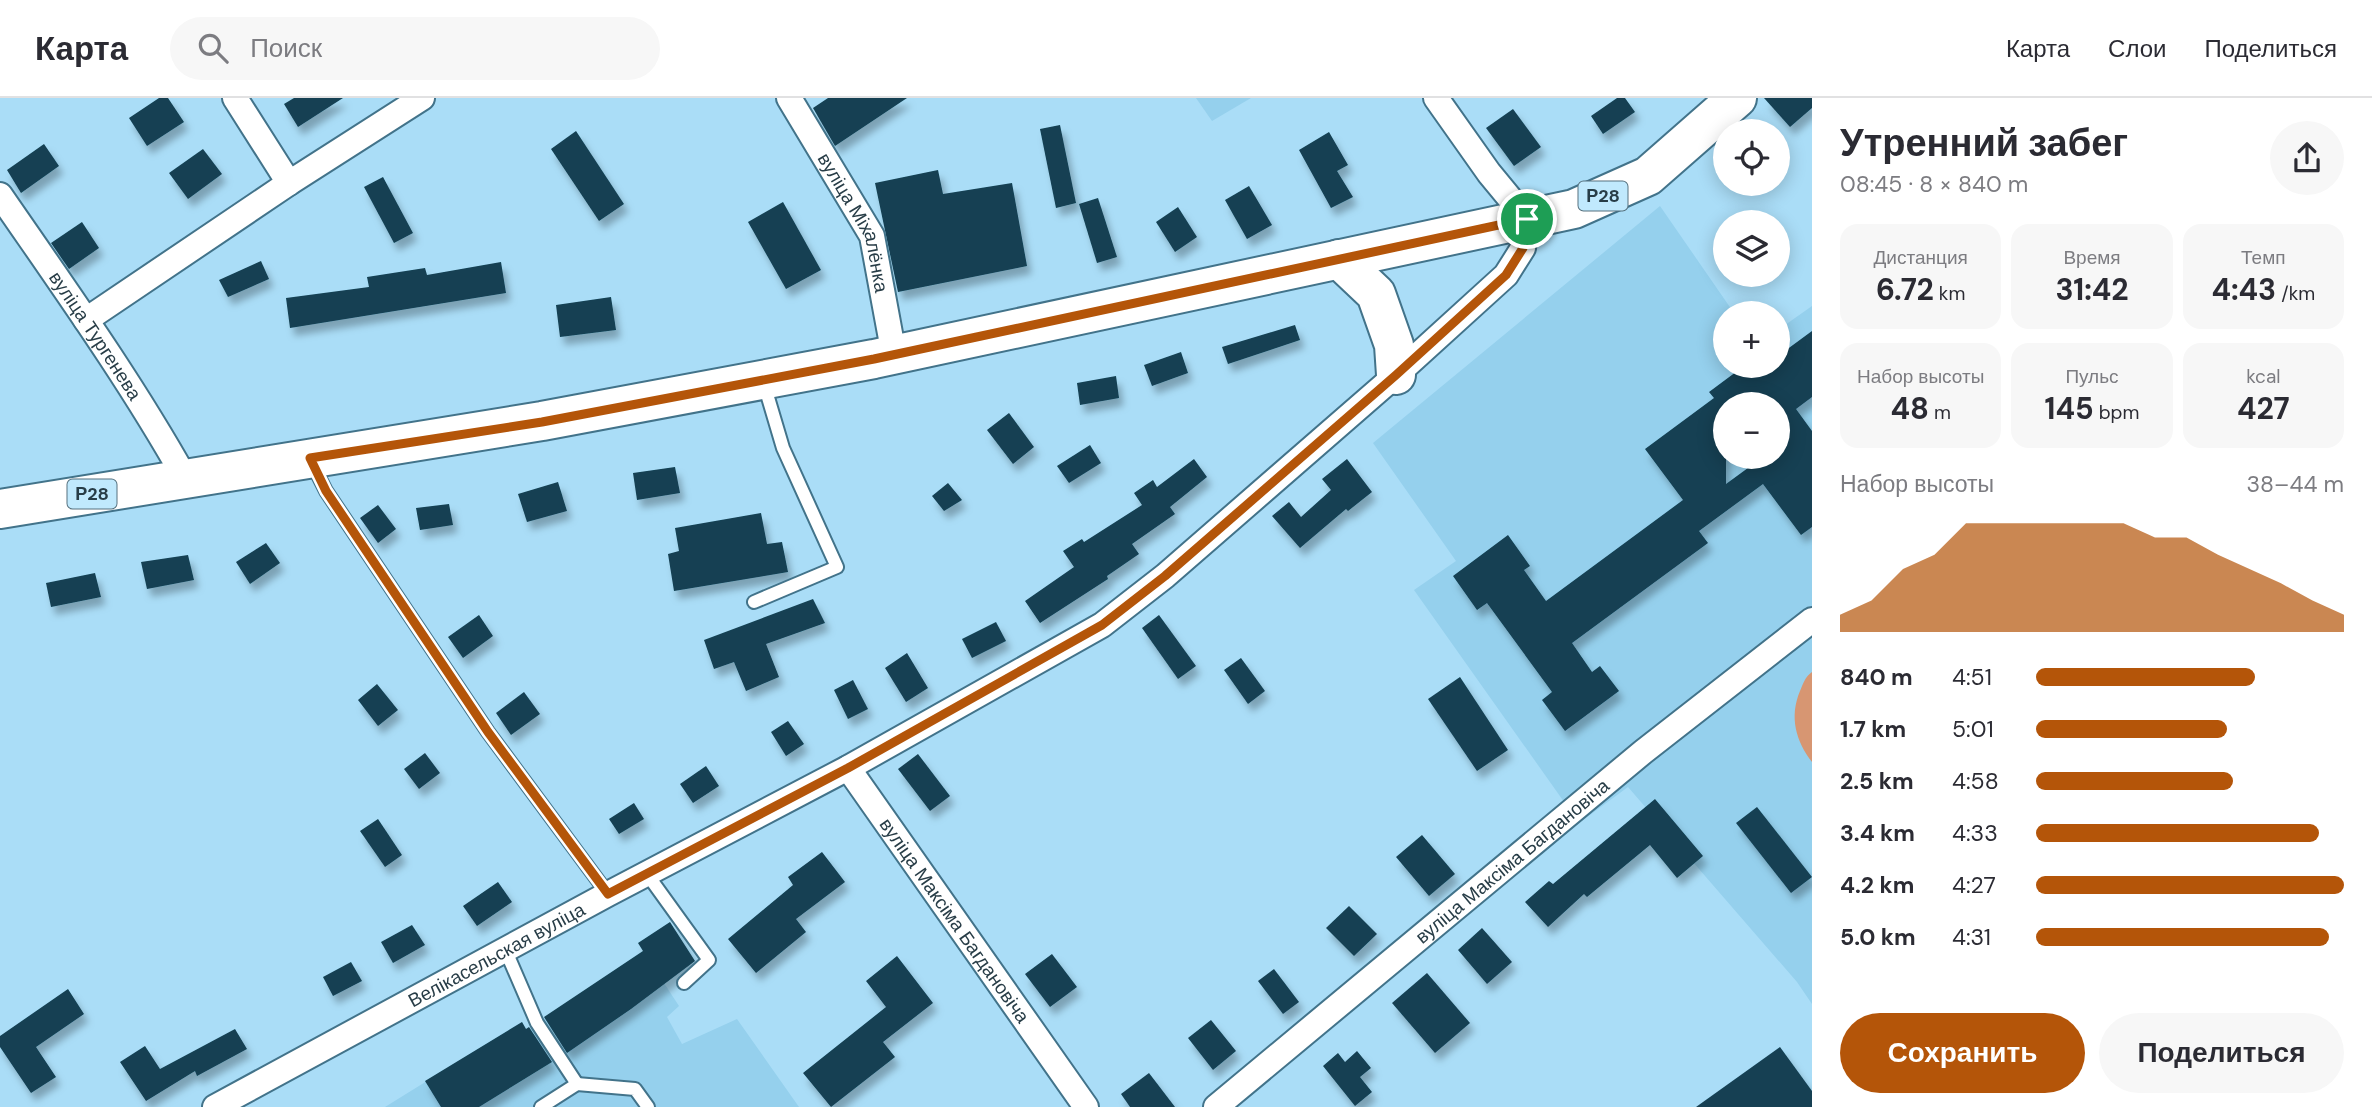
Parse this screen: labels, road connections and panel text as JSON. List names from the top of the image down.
{
  "streets": {
    "main road": ["Р28"],
    "street": [
      "вуліца Міхалёнка",
      "вуліца Тургенева",
      "вуліца Максіма Багдановіча",
      "Велікасельская вуліца"
    ]
  },
  "crossings": [
    ["Р28", "вуліца Міхалёнка"],
    ["Р28", "вуліца Тургенева"],
    ["Р28", "Велікасельская вуліца"],
    ["вуліца Максіма Багдановіча", "Велікасельская вуліца"]
  ],
  "page": {
    "header": "Карта",
    "search": "Поиск",
    "nav": ["Карта", "Слои", "Поделиться"],
    "heading": ["Утренний забег", "08:45 · 8 × 840 m"],
    "map_buttons": ["+", "−"],
    "stats": [
      ["Дистанция", "6.72 km"],
      ["Время", "31:42"],
      ["Темп", "4:43 /km"],
      ["Набор высоты", "48 m"],
      ["Пульс", "145 bpm"],
      ["kcal", "427"]
    ],
    "chart": ["Набор высоты", "38–44 m"],
    "list": [
      {
        "name": "840 m",
        "note": "4:51"
      },
      {
        "name": "1.7 km",
        "note": "5:01"
      },
      {
        "name": "2.5 km",
        "note": "4:58"
      },
      {
        "name": "3.4 km",
        "note": "4:33"
      },
      {
        "name": "4.2 km",
        "note": "4:27"
      },
      {
        "name": "5.0 km",
        "note": "4:31"
      }
    ],
    "buttons": ["Сохранить", "Поделиться"]
  }
}
